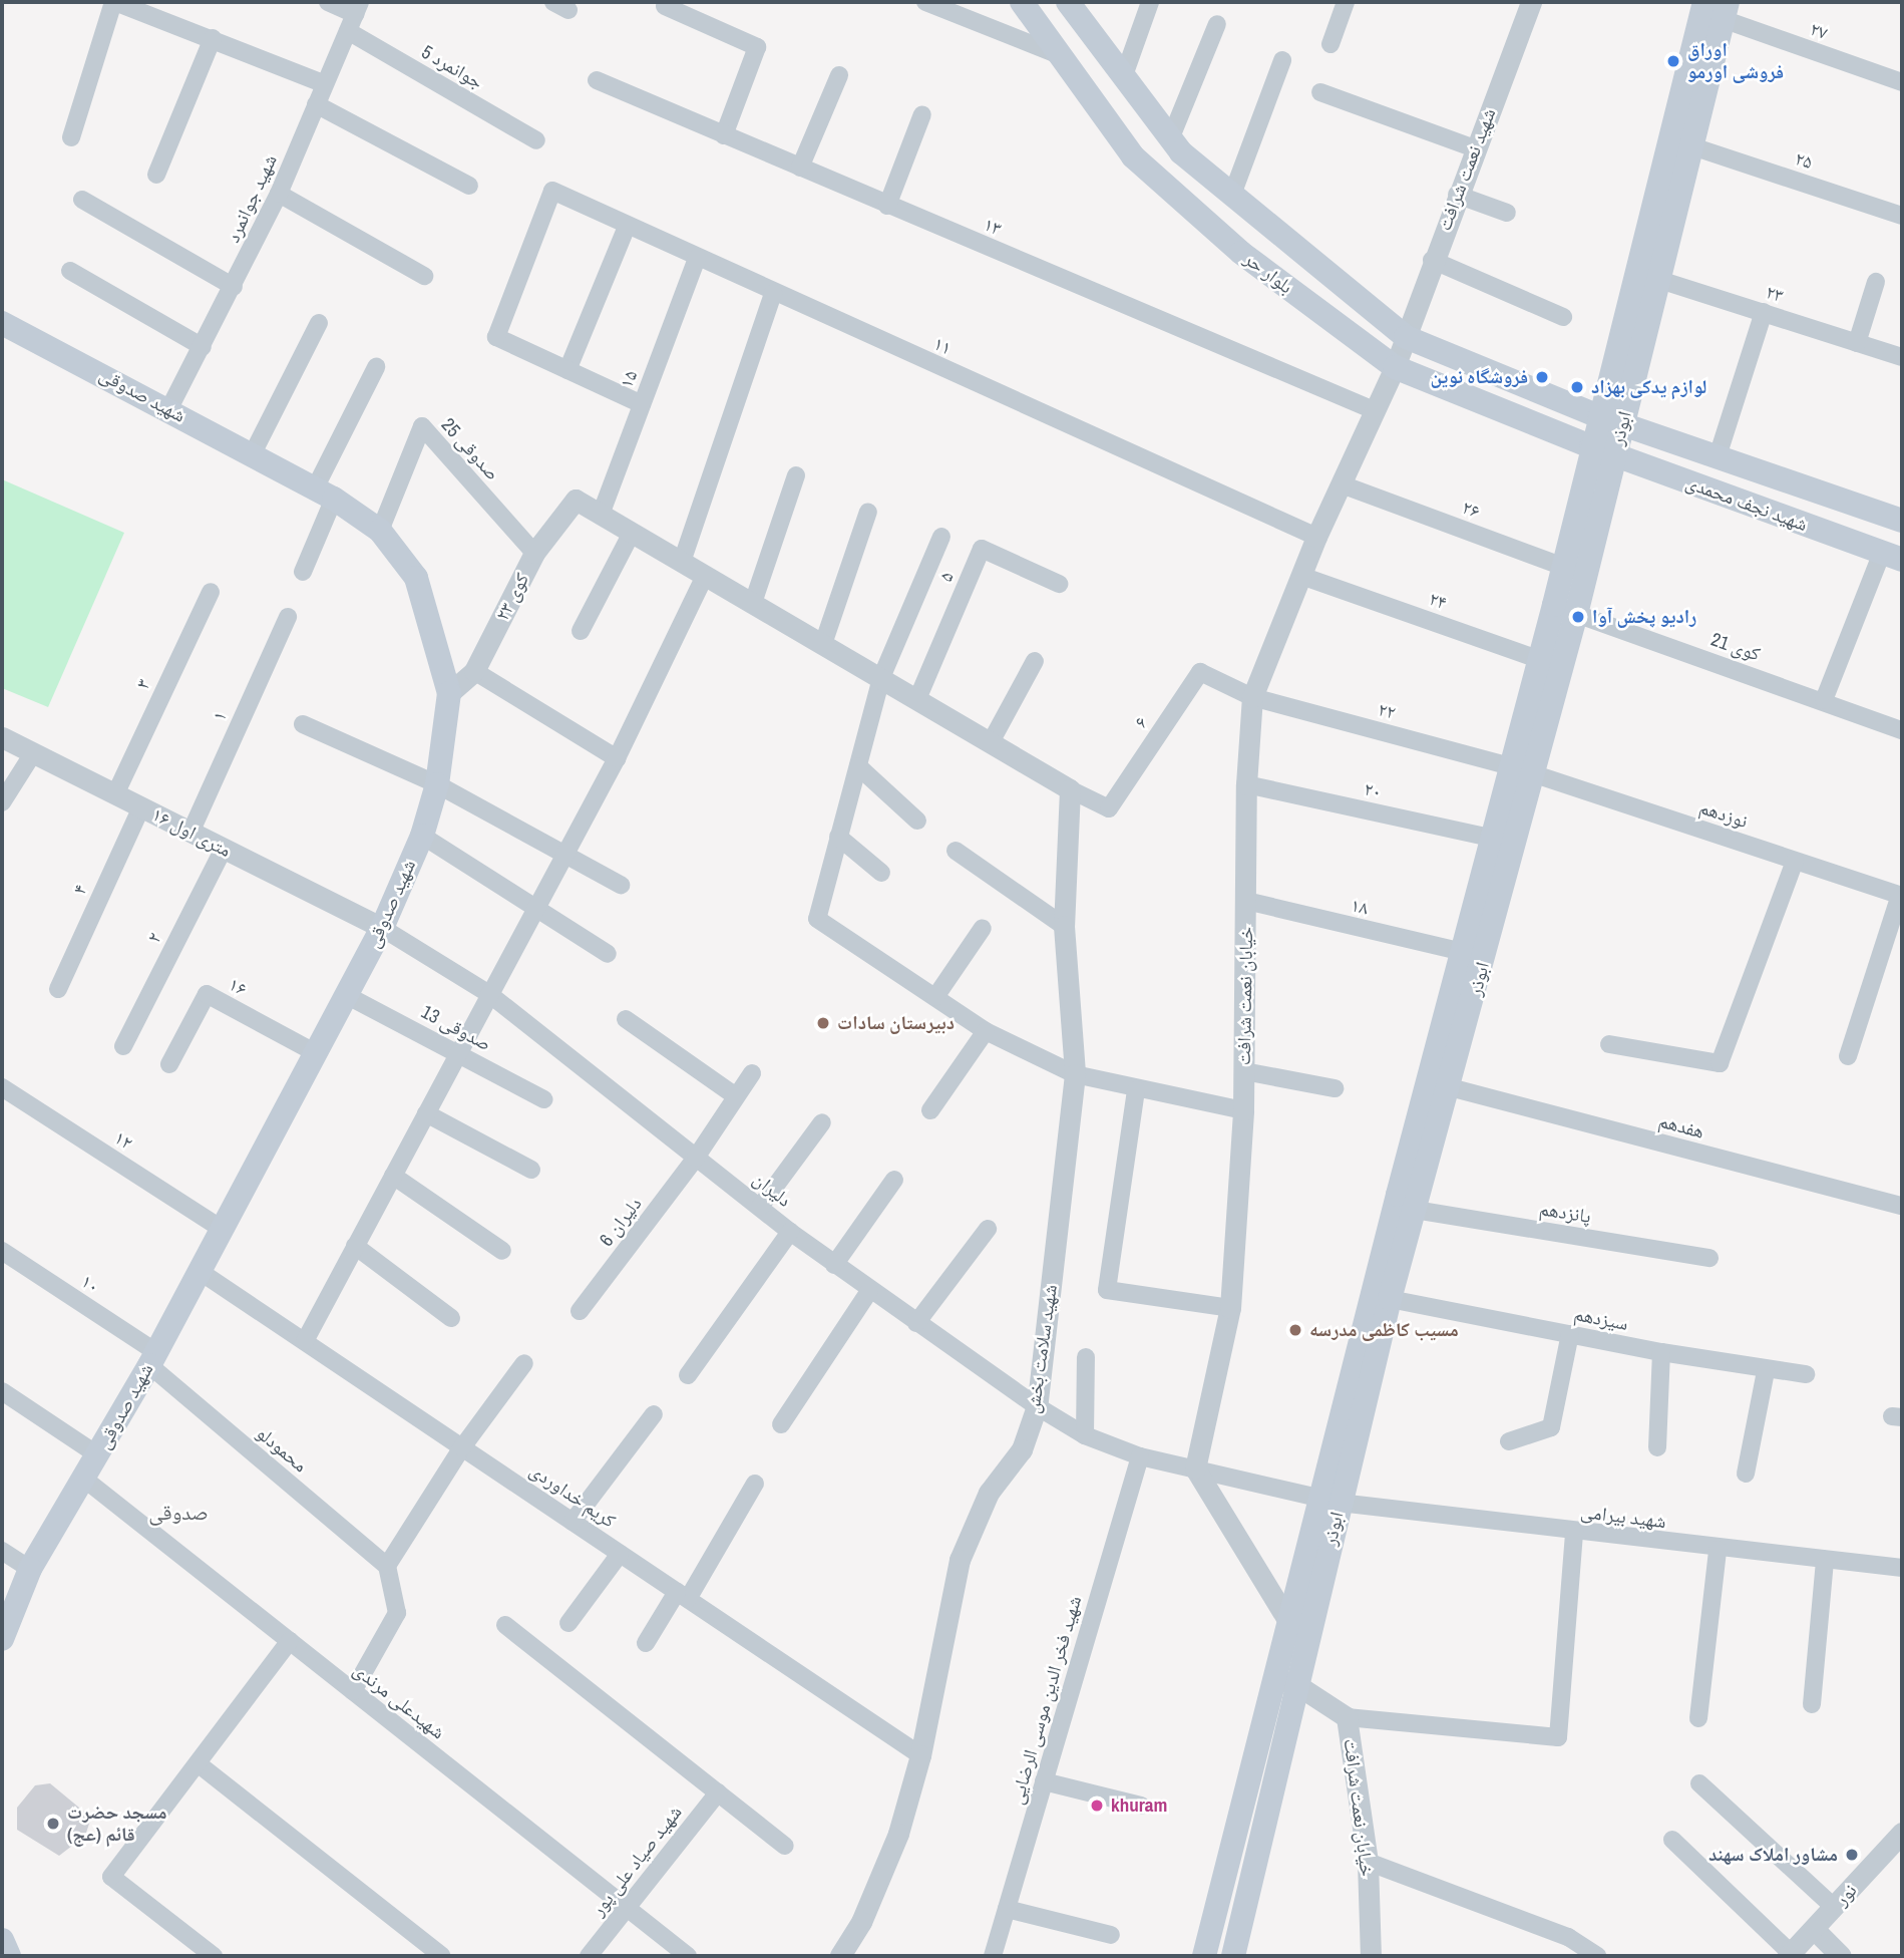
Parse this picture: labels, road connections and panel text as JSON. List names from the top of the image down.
{
  "streets": {
    "main road": [
      "بلوار حر",
      "شهید صدوقی",
      "ابوذر",
      "شهید نجف محمدی"
    ],
    "street": [
      "۲۷",
      "جوانمرد 5",
      "۲۵",
      "شهید نعمت شرافت",
      "شهید جوانمرد",
      "۱۳",
      "۲۳",
      "۱۱",
      "۱۵",
      "صدوقی 25",
      "۲۶",
      "۵",
      "کوی ۲۳",
      "۲۴",
      "کوی 21",
      "۳",
      "۲۲",
      "۱",
      "۶",
      "۲۰",
      "نوزدهم",
      "۱۶ متری اول",
      "۴",
      "۱۸",
      "۲",
      "۱۶",
      "خیابان نعمت شرافت",
      "صدوقی 13",
      "هفدهم",
      "۱۲",
      "دلیران",
      "پانزدهم",
      "دلیران 6",
      "۱۰",
      "سیزدهم",
      "شهید سلامت بخش",
      "محمودلو",
      "کریم خداوردی",
      "شهید بیرامی",
      "شهید فخر الدین موسی الرضایی",
      "شهیدعلی مرندی",
      "شهید صیاد علی پور",
      "نور"
    ]
  },
  "crossings": [
    ["۲۷", "ابوذر"],
    ["جوانمرد 5", "شهید جوانمرد"],
    ["۲۵", "ابوذر"],
    ["شهید نعمت شرافت", "بلوار حر"],
    ["شهید نعمت شرافت", "خیابان نعمت شرافت"],
    ["شهید جوانمرد", "شهید صدوقی"],
    ["۱۳", "خیابان نعمت شرافت"],
    ["بلوار حر", "ابوذر"],
    ["بلوار حر", "شهید نجف محمدی"],
    ["بلوار حر", "خیابان نعمت شرافت"],
    ["۲۳", "ابوذر"],
    ["۱۱", "۱۵"],
    ["۱۱", "خیابان نعمت شرافت"],
    ["۱۵", "کوی ۲۳"],
    ["شهید صدوقی", "صدوقی 25"],
    ["شهید صدوقی", "کوی ۲۳"],
    ["شهید صدوقی", "۱۶ متری اول"],
    ["شهید صدوقی", "۱۶"],
    ["شهید صدوقی", "صدوقی 13"],
    ["شهید صدوقی", "۱۲"],
    ["شهید صدوقی", "دلیران"],
    ["شهید صدوقی", "۱۰"],
    ["شهید صدوقی", "محمودلو"],
    ["شهید صدوقی", "کریم خداوردی"],
    ["شهید صدوقی", "شهیدعلی مرندی"],
    ["ابوذر", "شهید نجف محمدی"],
    ["ابوذر", "۲۶"],
    ["ابوذر", "۲۴"],
    ["ابوذر", "کوی 21"],
    ["ابوذر", "۲۲"],
    ["ابوذر", "۲۰"],
    ["ابوذر", "نوزدهم"],
    ["ابوذر", "۱۸"],
    ["ابوذر", "خیابان نعمت شرافت"],
    ["ابوذر", "هفدهم"],
    ["ابوذر", "پانزدهم"],
    ["ابوذر", "سیزدهم"],
    ["ابوذر", "شهید بیرامی"],
    ["صدوقی 25", "کوی ۲۳"],
    ["۲۶", "خیابان نعمت شرافت"],
    ["۲۴", "خیابان نعمت شرافت"],
    ["۳", "۱۶ متری اول"],
    ["۲۲", "۶"],
    ["۲۲", "نوزدهم"],
    ["۲۲", "خیابان نعمت شرافت"],
    ["۱", "۱۶ متری اول"],
    ["۶", "خیابان نعمت شرافت"],
    ["۶", "شهید سلامت بخش"],
    ["۲۰", "خیابان نعمت شرافت"],
    ["۱۶ متری اول", "۴"],
    ["۱۶ متری اول", "۲"],
    ["۱۶ متری اول", "دلیران"],
    ["۱۸", "خیابان نعمت شرافت"],
    ["خیابان نعمت شرافت", "دلیران"],
    ["خیابان نعمت شرافت", "شهید بیرامی"],
    ["دلیران", "دلیران 6"],
    ["دلیران", "شهید سلامت بخش"],
    ["دلیران", "شهید بیرامی"],
    ["دلیران", "شهید فخر الدین موسی الرضایی"],
    ["۱۰", "محمودلو"],
    ["شهید سلامت بخش", "کریم خداوردی"],
    ["شهیدعلی مرندی", "شهید صیاد علی پور"]
  ],
  "districts": ["صدوقی"],
  "places": [
    "اوراق فروشی اورمو",
    "فروشگاه نوین",
    "لوازم یدکی بهزاد",
    "رادیو پخش آوا",
    "دبیرستان سادات",
    "مسیب کاظمی مدرسه",
    "khuram",
    "مسجد حضرت قائم (عج)",
    "مشاور املاک سهند"
  ]
}
